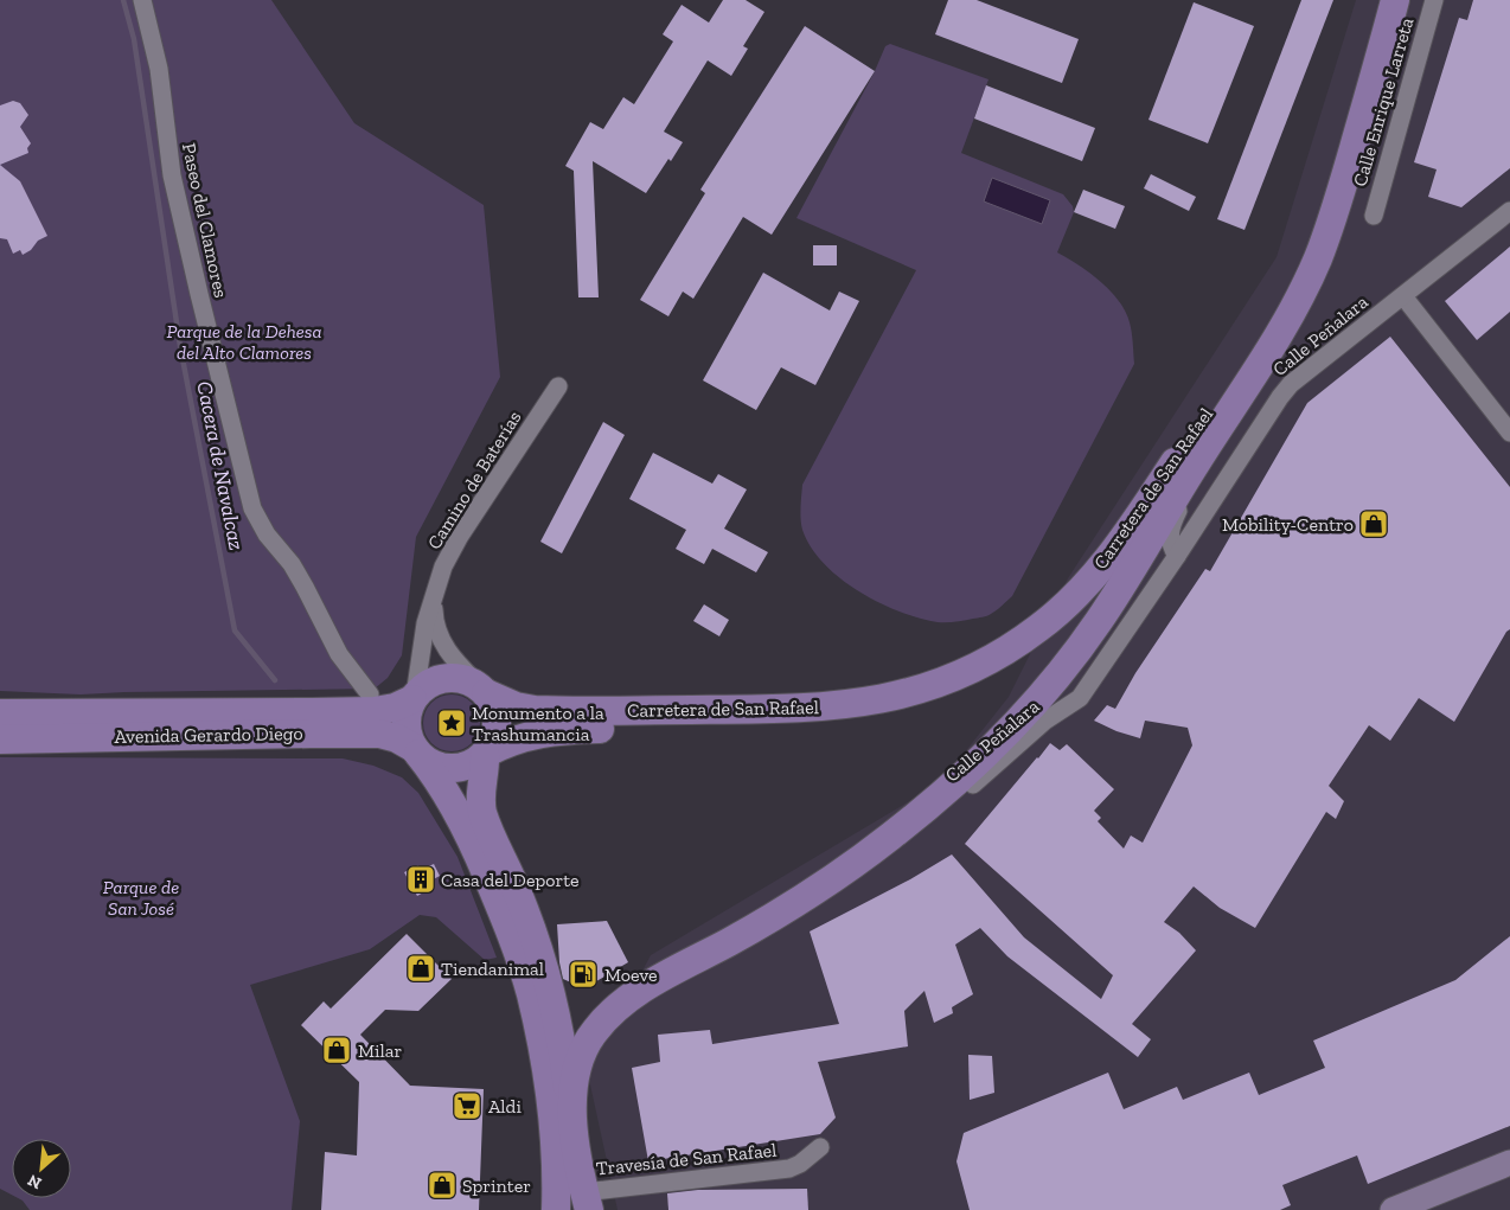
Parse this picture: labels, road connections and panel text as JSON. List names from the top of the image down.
{
  "streets": {
    "main road": ["Carretera de San Rafael", "Avenida Gerardo Diego"],
    "street": [
      "Calle Enrique Larreta",
      "Paseo del Clamores",
      "Calle Peñalara",
      "Camino de Baterías",
      "Travesía de San Rafael"
    ]
  },
  "crossings": [
    ["Calle Peñalara", "Carretera de San Rafael"],
    ["Camino de Baterías", "Carretera de San Rafael"],
    ["Camino de Baterías", "Avenida Gerardo Diego"],
    ["Carretera de San Rafael", "Avenida Gerardo Diego"],
    ["Carretera de San Rafael", "Travesía de San Rafael"]
  ],
  "water": ["Cacera de Navalcaz"],
  "parks": ["Parque de la Dehesa del Alto Clamores", "Parque de San José"],
  "places": {
    "shop": [
      "Mobility-Centro",
      "Tiendanimal",
      "Milar",
      "Sprinter"
    ],
    "place": ["Monumento a la Trashumancia"],
    "building": ["Casa del Deporte"],
    "fuel station": ["Moeve"],
    "supermarket": ["Aldi"]
  },
  "north": "bottom left"
}
